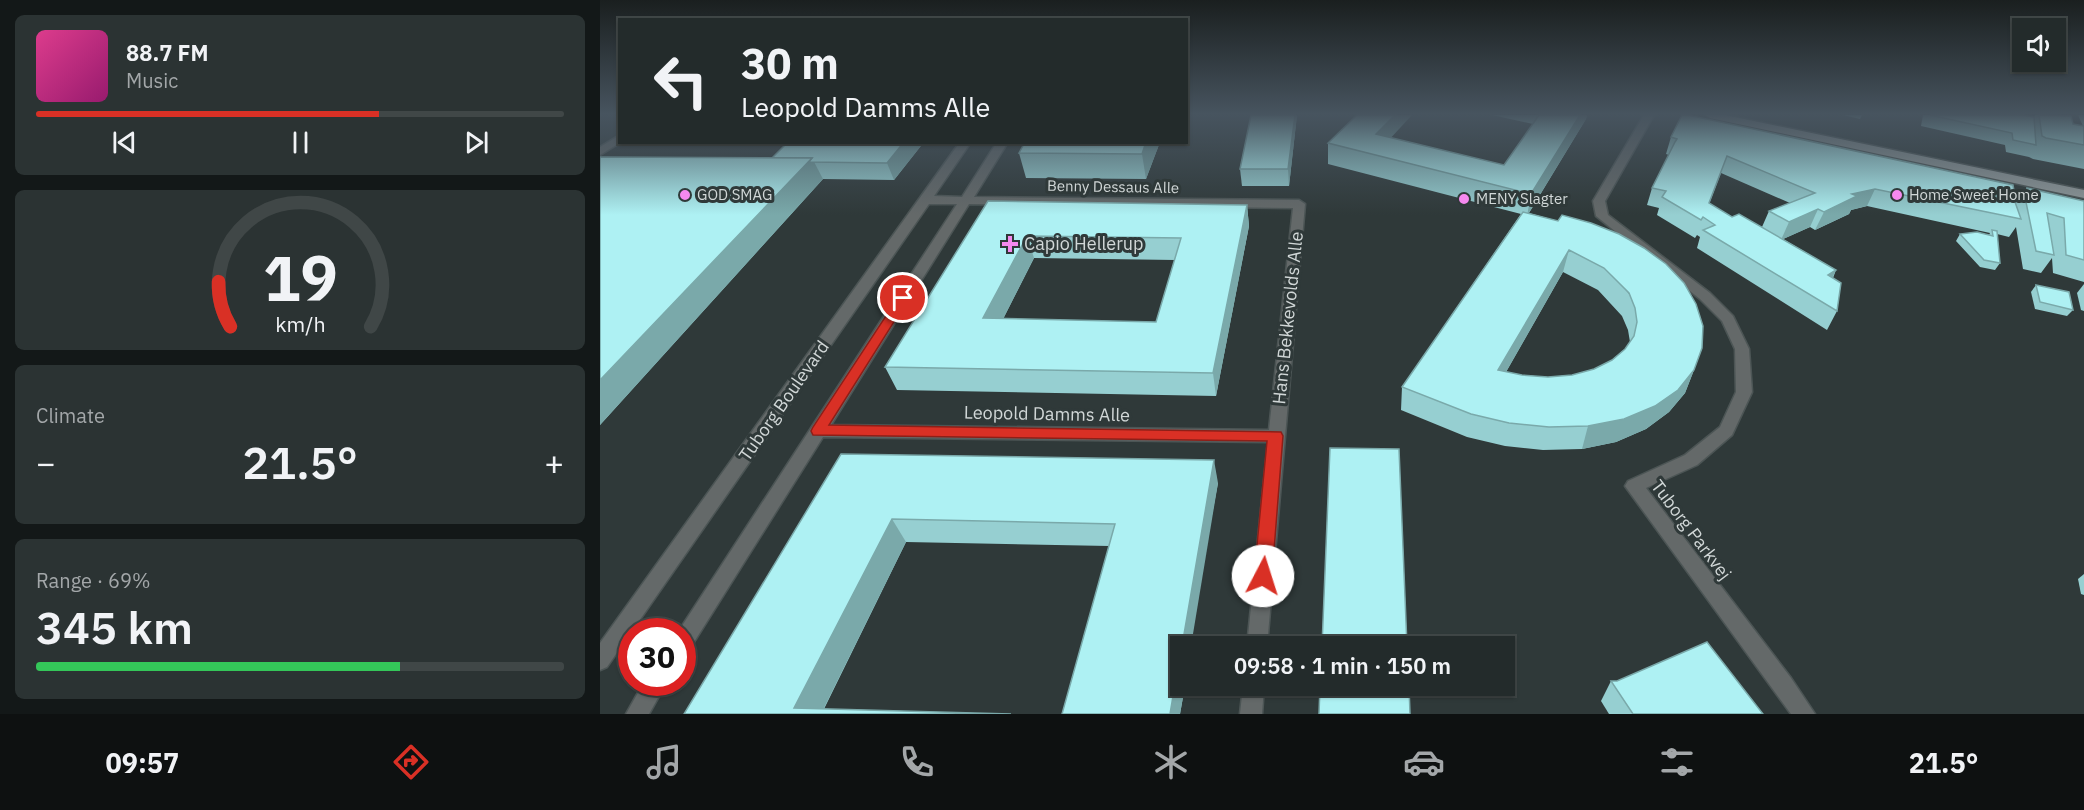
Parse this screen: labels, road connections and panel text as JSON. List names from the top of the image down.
{
  "streets": {
    "street": [
      "Benny Dessaus Alle",
      "Hans Bekkevolds Alle",
      "Tuborg Boulevard",
      "Leopold Damms Alle",
      "Tuborg Parkvej"
    ]
  },
  "crossings": [
    ["Benny Dessaus Alle", "Hans Bekkevolds Alle"],
    ["Benny Dessaus Alle", "Tuborg Boulevard"],
    ["Hans Bekkevolds Alle", "Leopold Damms Alle"]
  ],
  "places": {
    "other": ["GOD SMAG", "Home Sweet Home", "MENY Slagter"],
    "health": ["Capio Hellerup"]
  },
  "page": {
    "turn": ["30 m", "Leopold Damms Alle"],
    "song": ["88.7 FM", "Music"],
    "tile": [
      "Climate",
      ["Range · 69%", "345 km"]
    ],
    "heat": ["−", "21.5°", "+"],
    "limit": "30",
    "trip": "09:58 · 1 min · 150 m",
    "tabs": ["09:57", "21.5°"],
    "gauge": ["19", "km/h"]
  }
}
